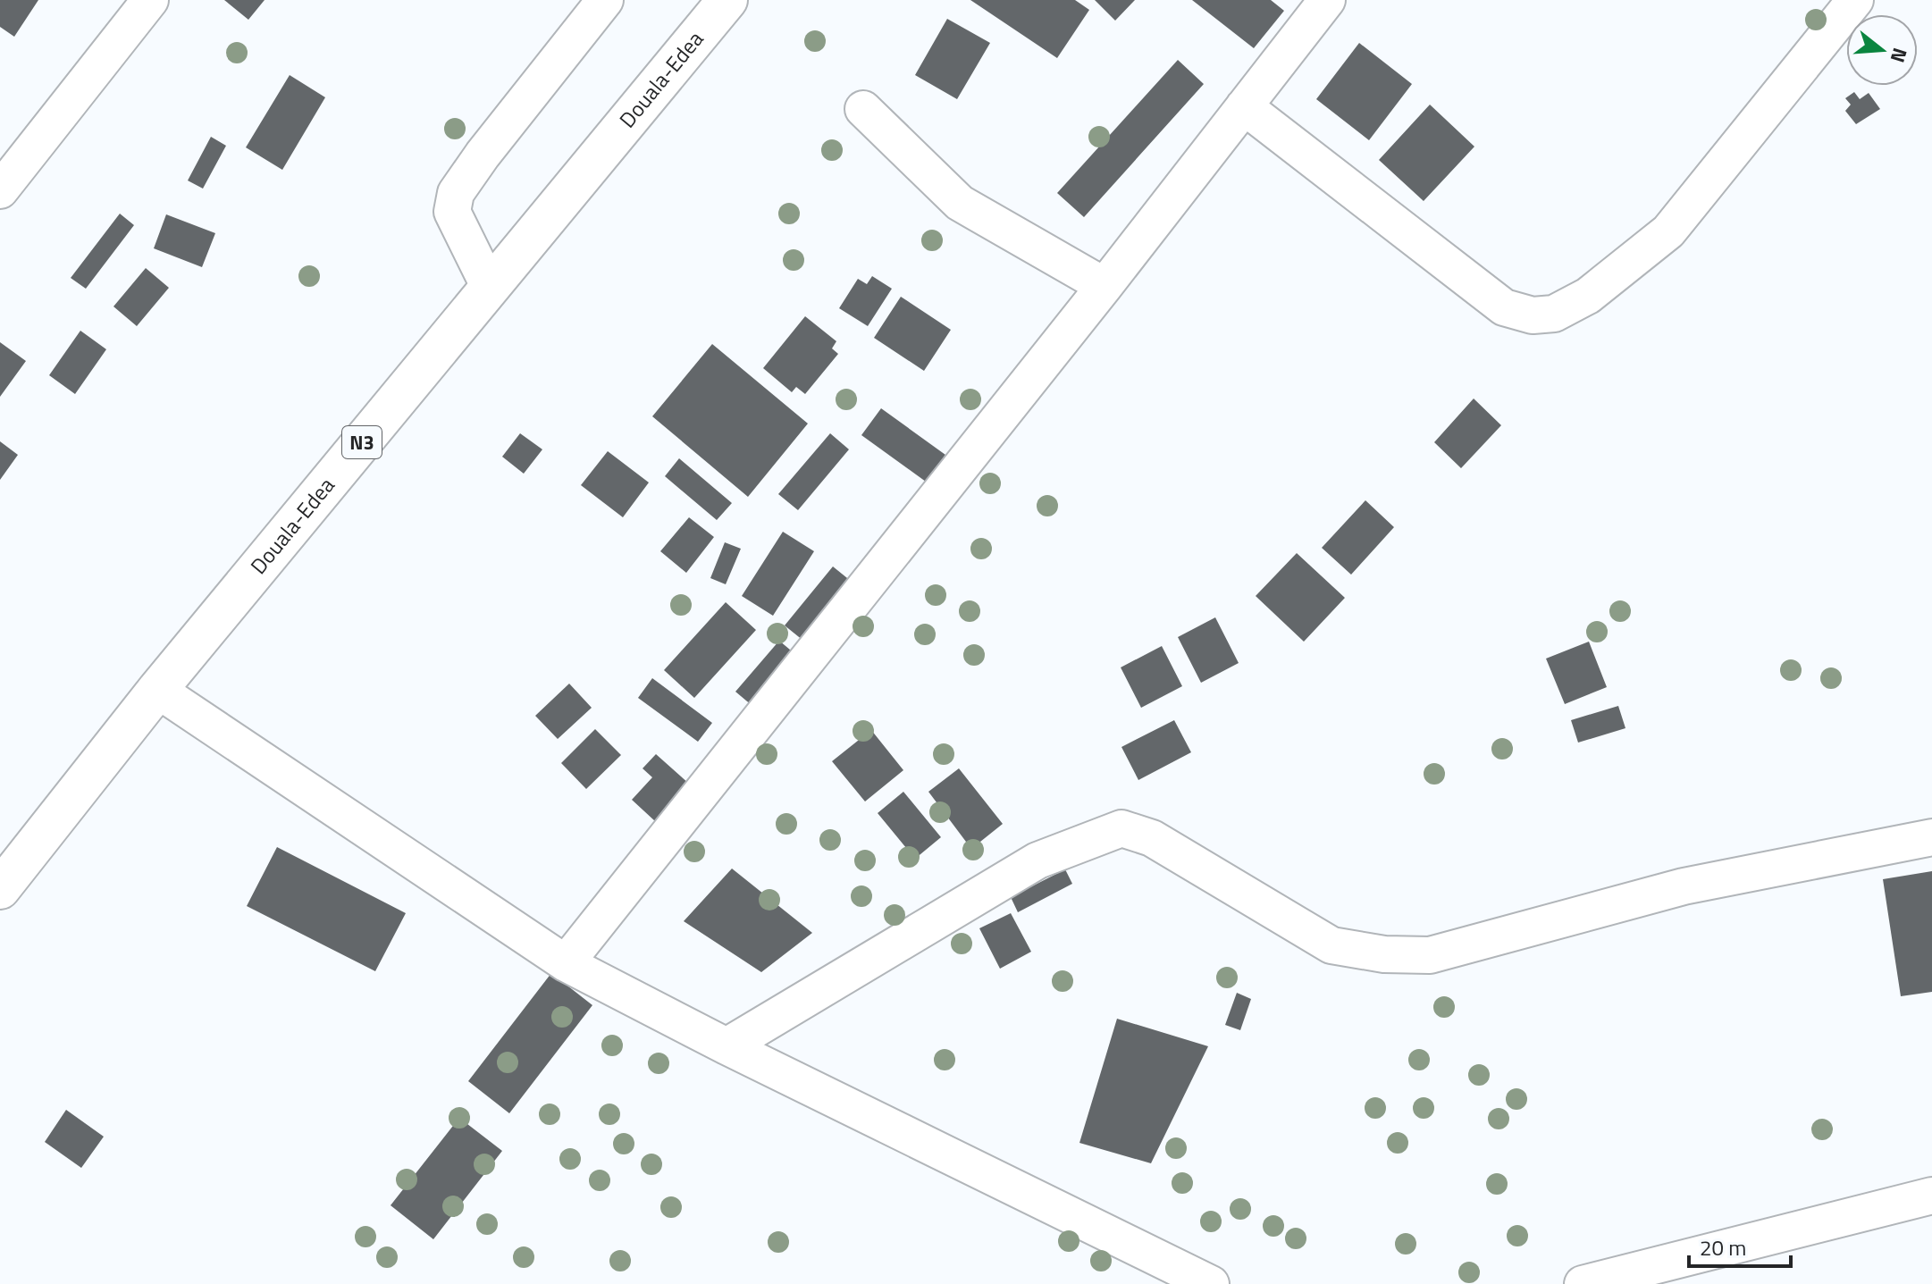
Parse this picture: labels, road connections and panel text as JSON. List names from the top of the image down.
{
  "streets": {
    "highway": ["Douala-Edea", "N3"]
  },
  "scale_bar": "20 m",
  "north": "right"
}
